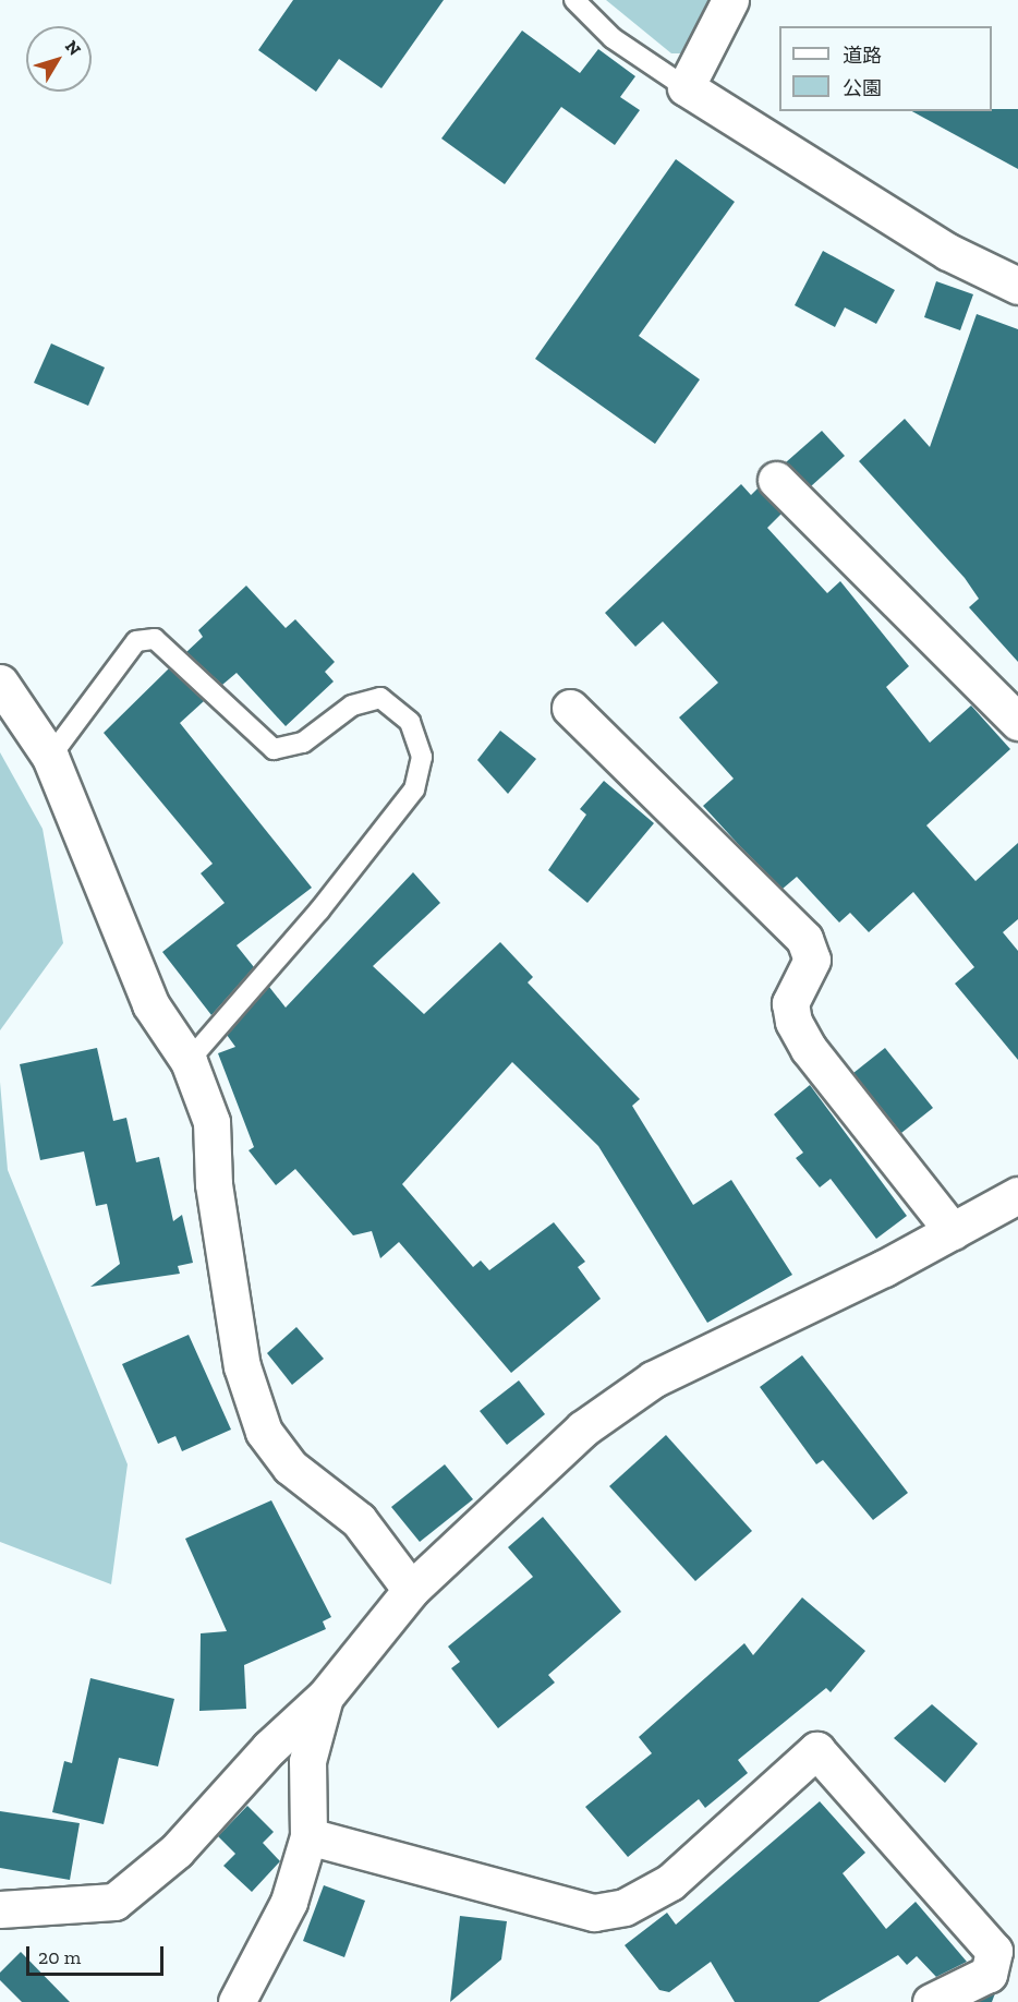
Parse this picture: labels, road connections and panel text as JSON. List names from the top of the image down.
{
  "legend": ["道路", "公園"],
  "scale_bar": "20 m",
  "north": "top right"
}
